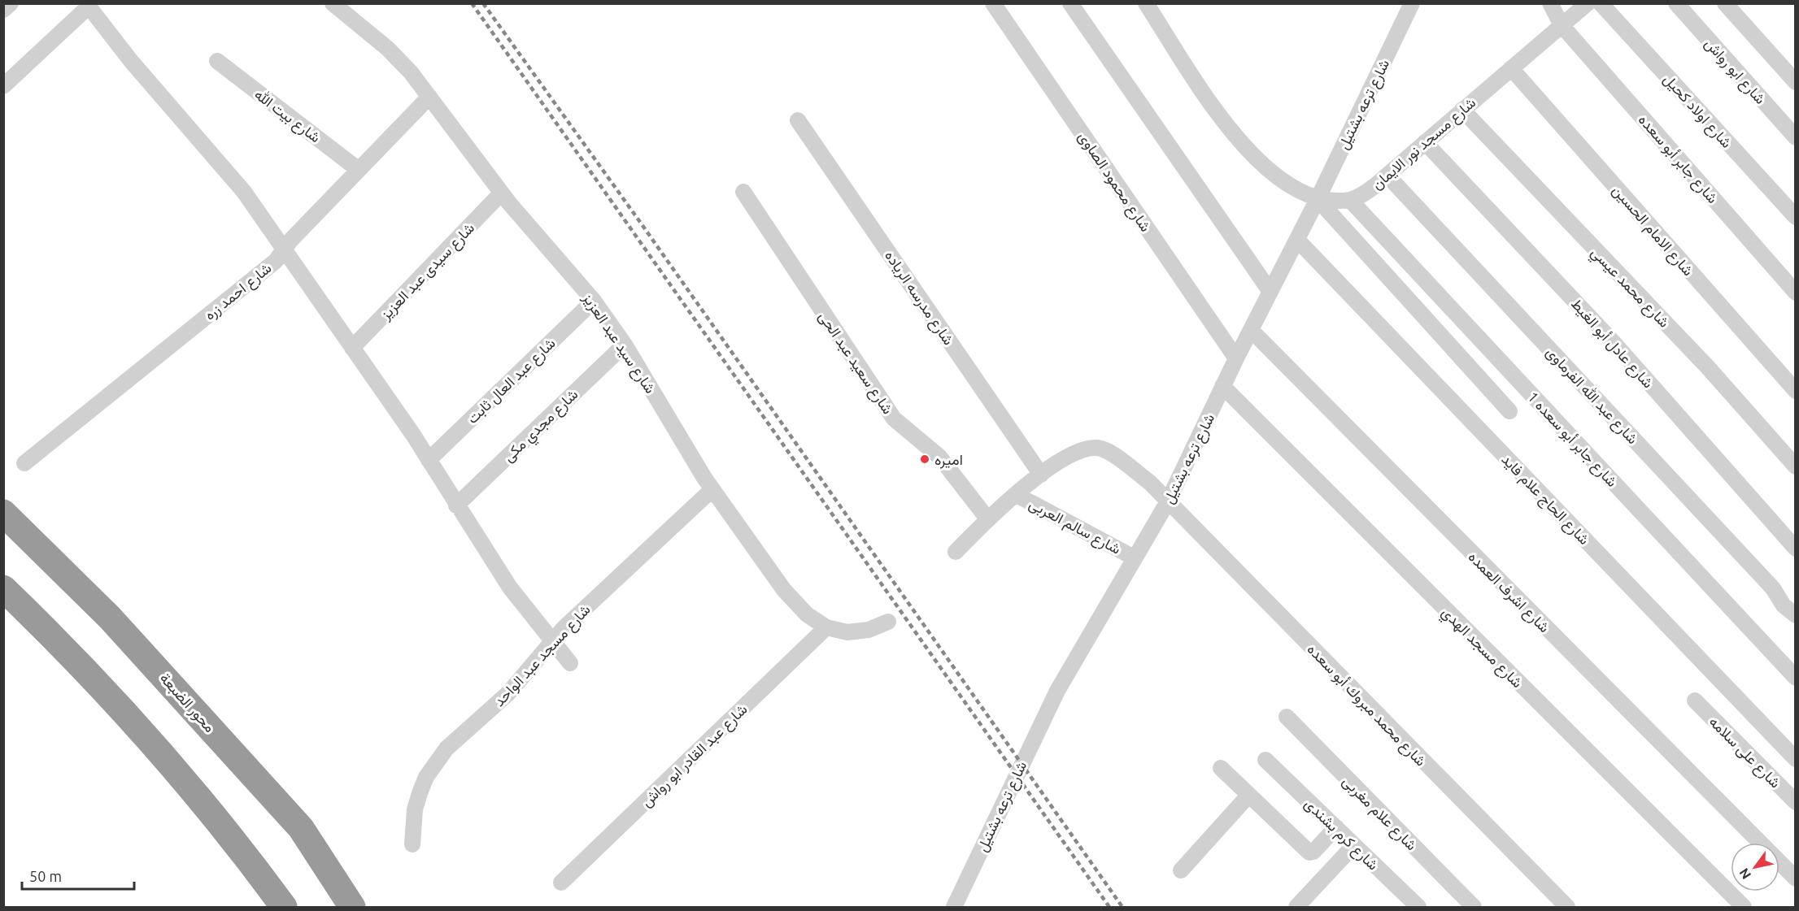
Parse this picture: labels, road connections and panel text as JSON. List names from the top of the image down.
{
  "streets": {
    "highway": ["محور الضبعة"],
    "street": [
      "شارع ابو رواش",
      "شارع ترعه بشتيل",
      "شارع اولاد كحيل",
      "شارع بيت الله",
      "شارع مسجد نور الايمان",
      "شارع جابر أبو سعده",
      "شارع محمود الصاوى",
      "شارع الامام الحسين",
      "شارع سيدى عبد العزيز",
      "شارع محمد عيسي",
      "شارع احمد زره",
      "شارع مدرسه الرياده",
      "شارع سيد عبد العزيز",
      "شارع عادل أبو الغيط",
      "شارع سعيد عبد الحى",
      "شارع عبد العال ثابت",
      "شارع عبد الله الفرماوى",
      "شارع مجدي مكى",
      "شارع جابر أبو سعده 1",
      "شارع الحاج علام فايد",
      "شارع سالم العربى",
      "شارع اشرف العمده",
      "شارع مسجد الهدي",
      "شارع مسجد عبد الواحد",
      "شارع محمد مبروك أبو سعده",
      "شارع على سلامه",
      "شارع عبد القادر ابو رواش",
      "شارع علام مغربى",
      "شارع كرم بشندى"
    ]
  },
  "crossings": [
    ["شارع ترعه بشتيل", "شارع محمود الصاوى"],
    ["شارع ترعه بشتيل", "شارع الحاج علام فايد"],
    ["شارع ترعه بشتيل", "شارع سالم العربى"],
    ["شارع ترعه بشتيل", "شارع اشرف العمده"],
    ["شارع ترعه بشتيل", "شارع مسجد الهدي"],
    ["شارع ترعه بشتيل", "شارع محمد مبروك أبو سعده"],
    ["شارع بيت الله", "شارع احمد زره"],
    ["شارع مسجد نور الايمان", "شارع جابر أبو سعده"],
    ["شارع مسجد نور الايمان", "شارع الامام الحسين"],
    ["شارع مسجد نور الايمان", "شارع محمد عيسي"],
    ["شارع مسجد نور الايمان", "شارع عادل أبو الغيط"],
    ["شارع مسجد نور الايمان", "شارع عبد الله الفرماوى"],
    ["شارع مسجد نور الايمان", "شارع جابر أبو سعده 1"],
    ["شارع سيدى عبد العزيز", "شارع سيد عبد العزيز"],
    ["شارع احمد زره", "شارع سيد عبد العزيز"],
    ["شارع سيد عبد العزيز", "شارع عبد العال ثابت"],
    ["شارع سيد عبد العزيز", "شارع مجدي مكى"],
    ["شارع سيد عبد العزيز", "شارع مسجد عبد الواحد"],
    ["شارع سيد عبد العزيز", "شارع عبد القادر ابو رواش"]
  ],
  "places": ["اميره"],
  "scale_bar": "50 m",
  "north": "bottom left"
}
